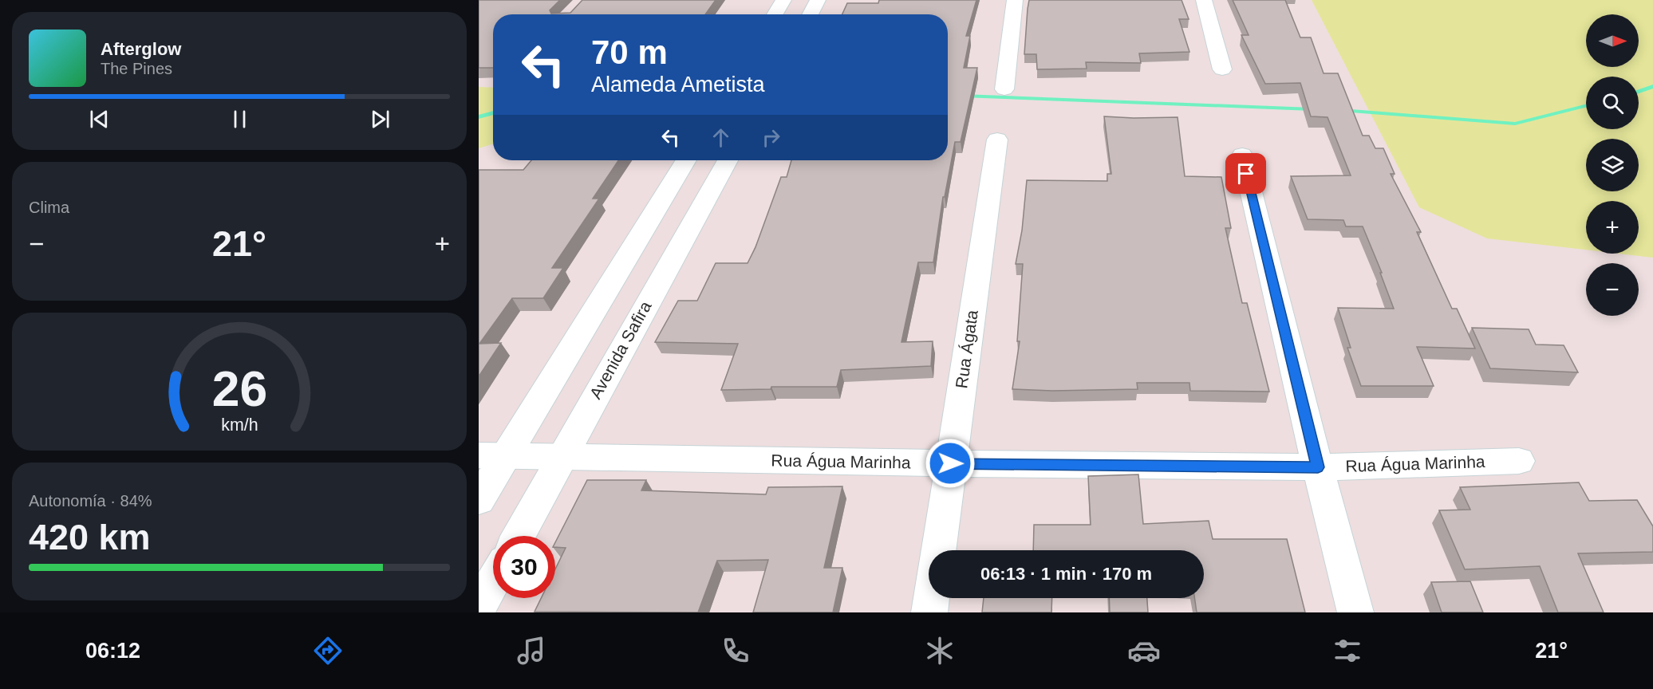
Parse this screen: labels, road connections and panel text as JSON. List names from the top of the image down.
{
  "streets": {
    "street": ["Rua Ágata", "Avenida Safira", "Rua Água Marinha"]
  },
  "crossings": [
    ["Rua Ágata", "Rua Água Marinha"],
    ["Avenida Safira", "Rua Água Marinha"]
  ],
  "north": "right",
  "page": {
    "map_buttons": ["+", "−"],
    "turn": ["70 m", "Alameda Ametista"],
    "song": ["Afterglow", "The Pines"],
    "tile": [
      "Clima",
      ["Autonomía · 84%", "420 km"]
    ],
    "heat": ["−", "21°", "+"],
    "limit": "30",
    "trip": "06:13 · 1 min · 170 m",
    "tabs": ["06:12", "21°"],
    "gauge": ["26", "km/h"]
  }
}
